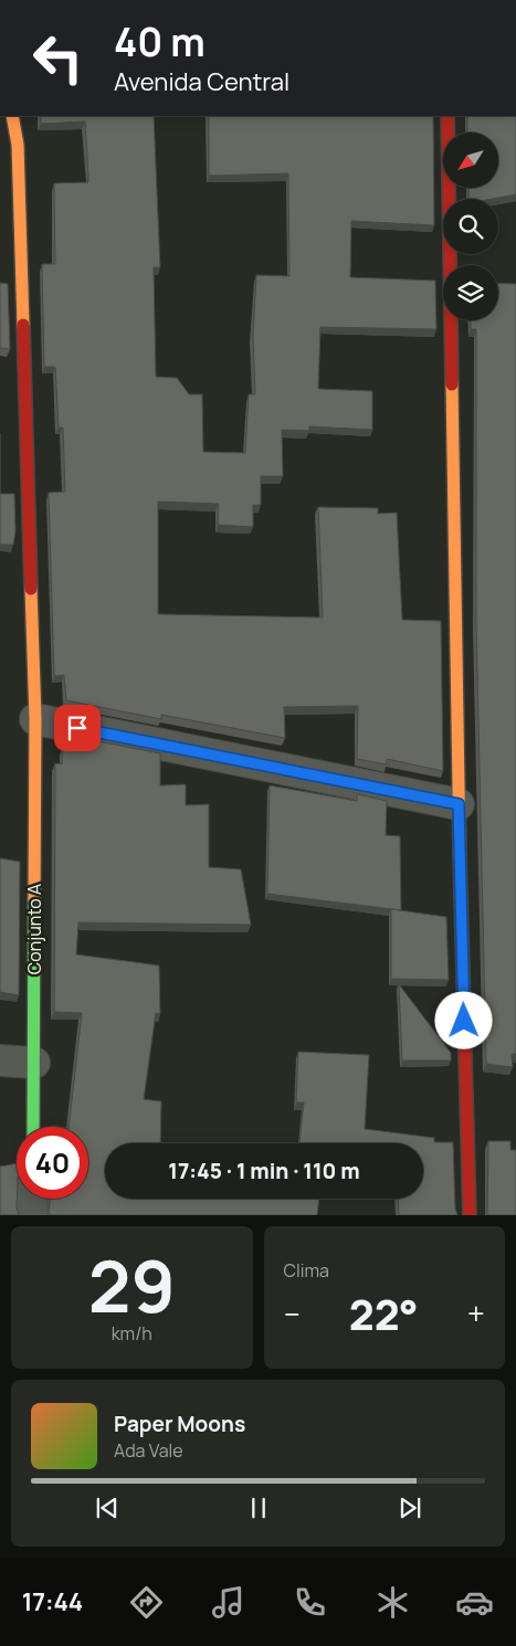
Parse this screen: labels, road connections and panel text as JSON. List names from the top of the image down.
{
  "streets": {
    "street": ["Conjunto A"]
  },
  "north": "bottom left",
  "page": {
    "turn": ["40 m", "Avenida Central"],
    "limit": "40",
    "trip": "17:45 · 1 min · 110 m",
    "tile": [
      ["29", "km/h"],
      "Clima"
    ],
    "heat": ["−", "22°", "+"],
    "song": ["Paper Moons", "Ada Vale"],
    "tabs": "17:44"
  }
}
